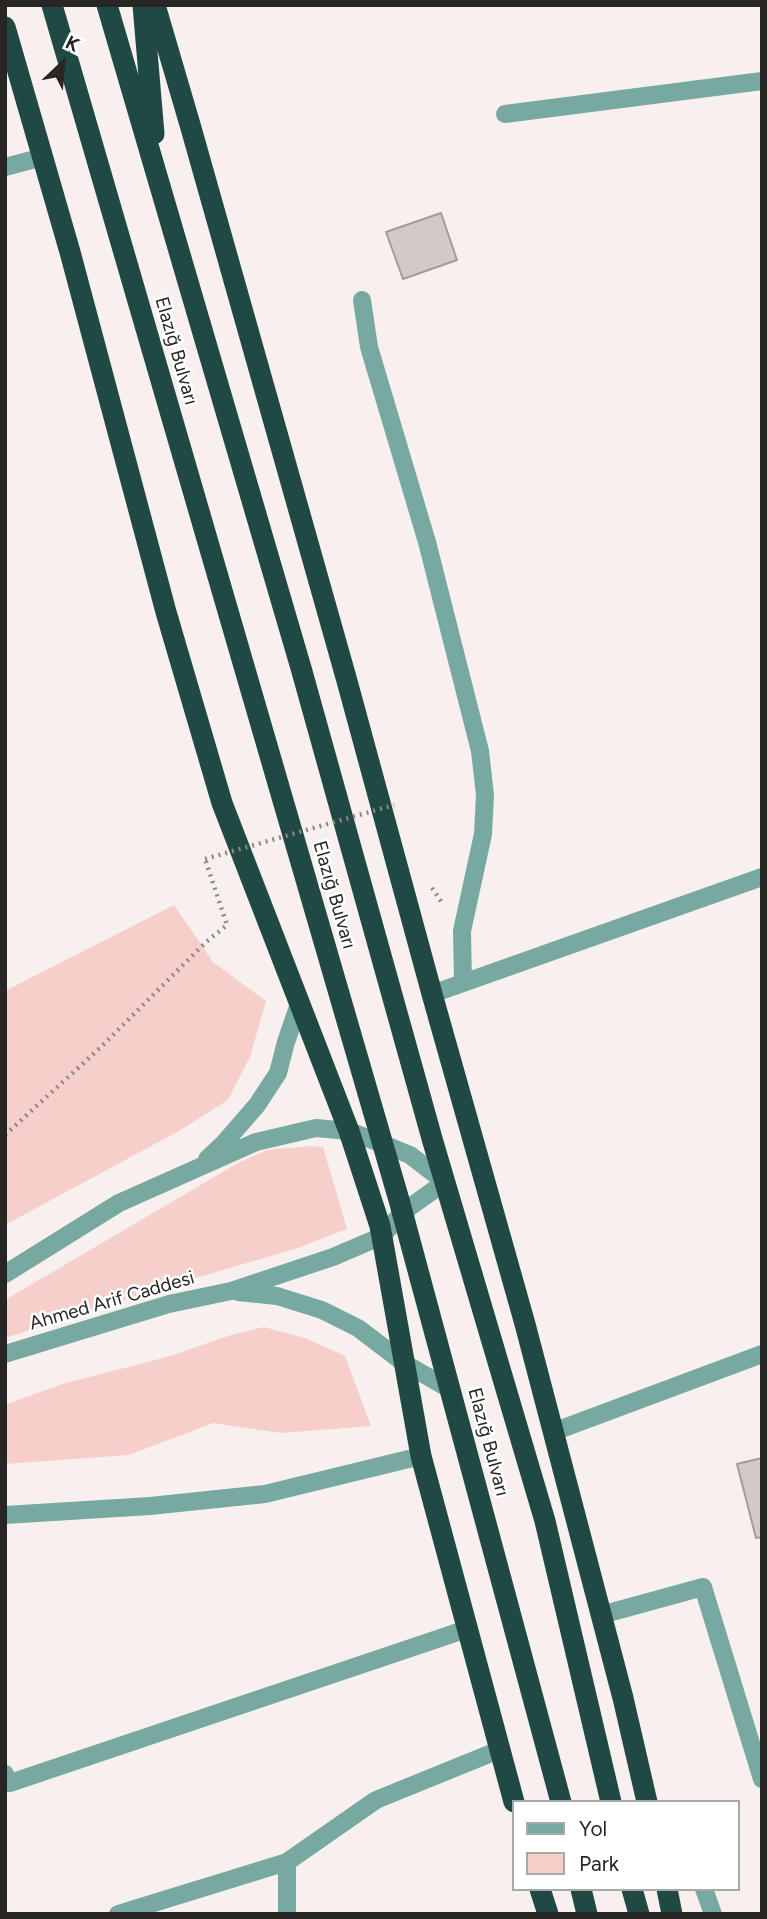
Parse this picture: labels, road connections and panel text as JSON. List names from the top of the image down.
{
  "streets": {
    "highway": ["Elazığ Bulvarı"],
    "street": ["Ahmed Arif Caddesi"]
  },
  "crossings": [
    ["Elazığ Bulvarı", "Ahmed Arif Caddesi"]
  ],
  "legend": ["Yol", "Park"],
  "north": "top right"
}
